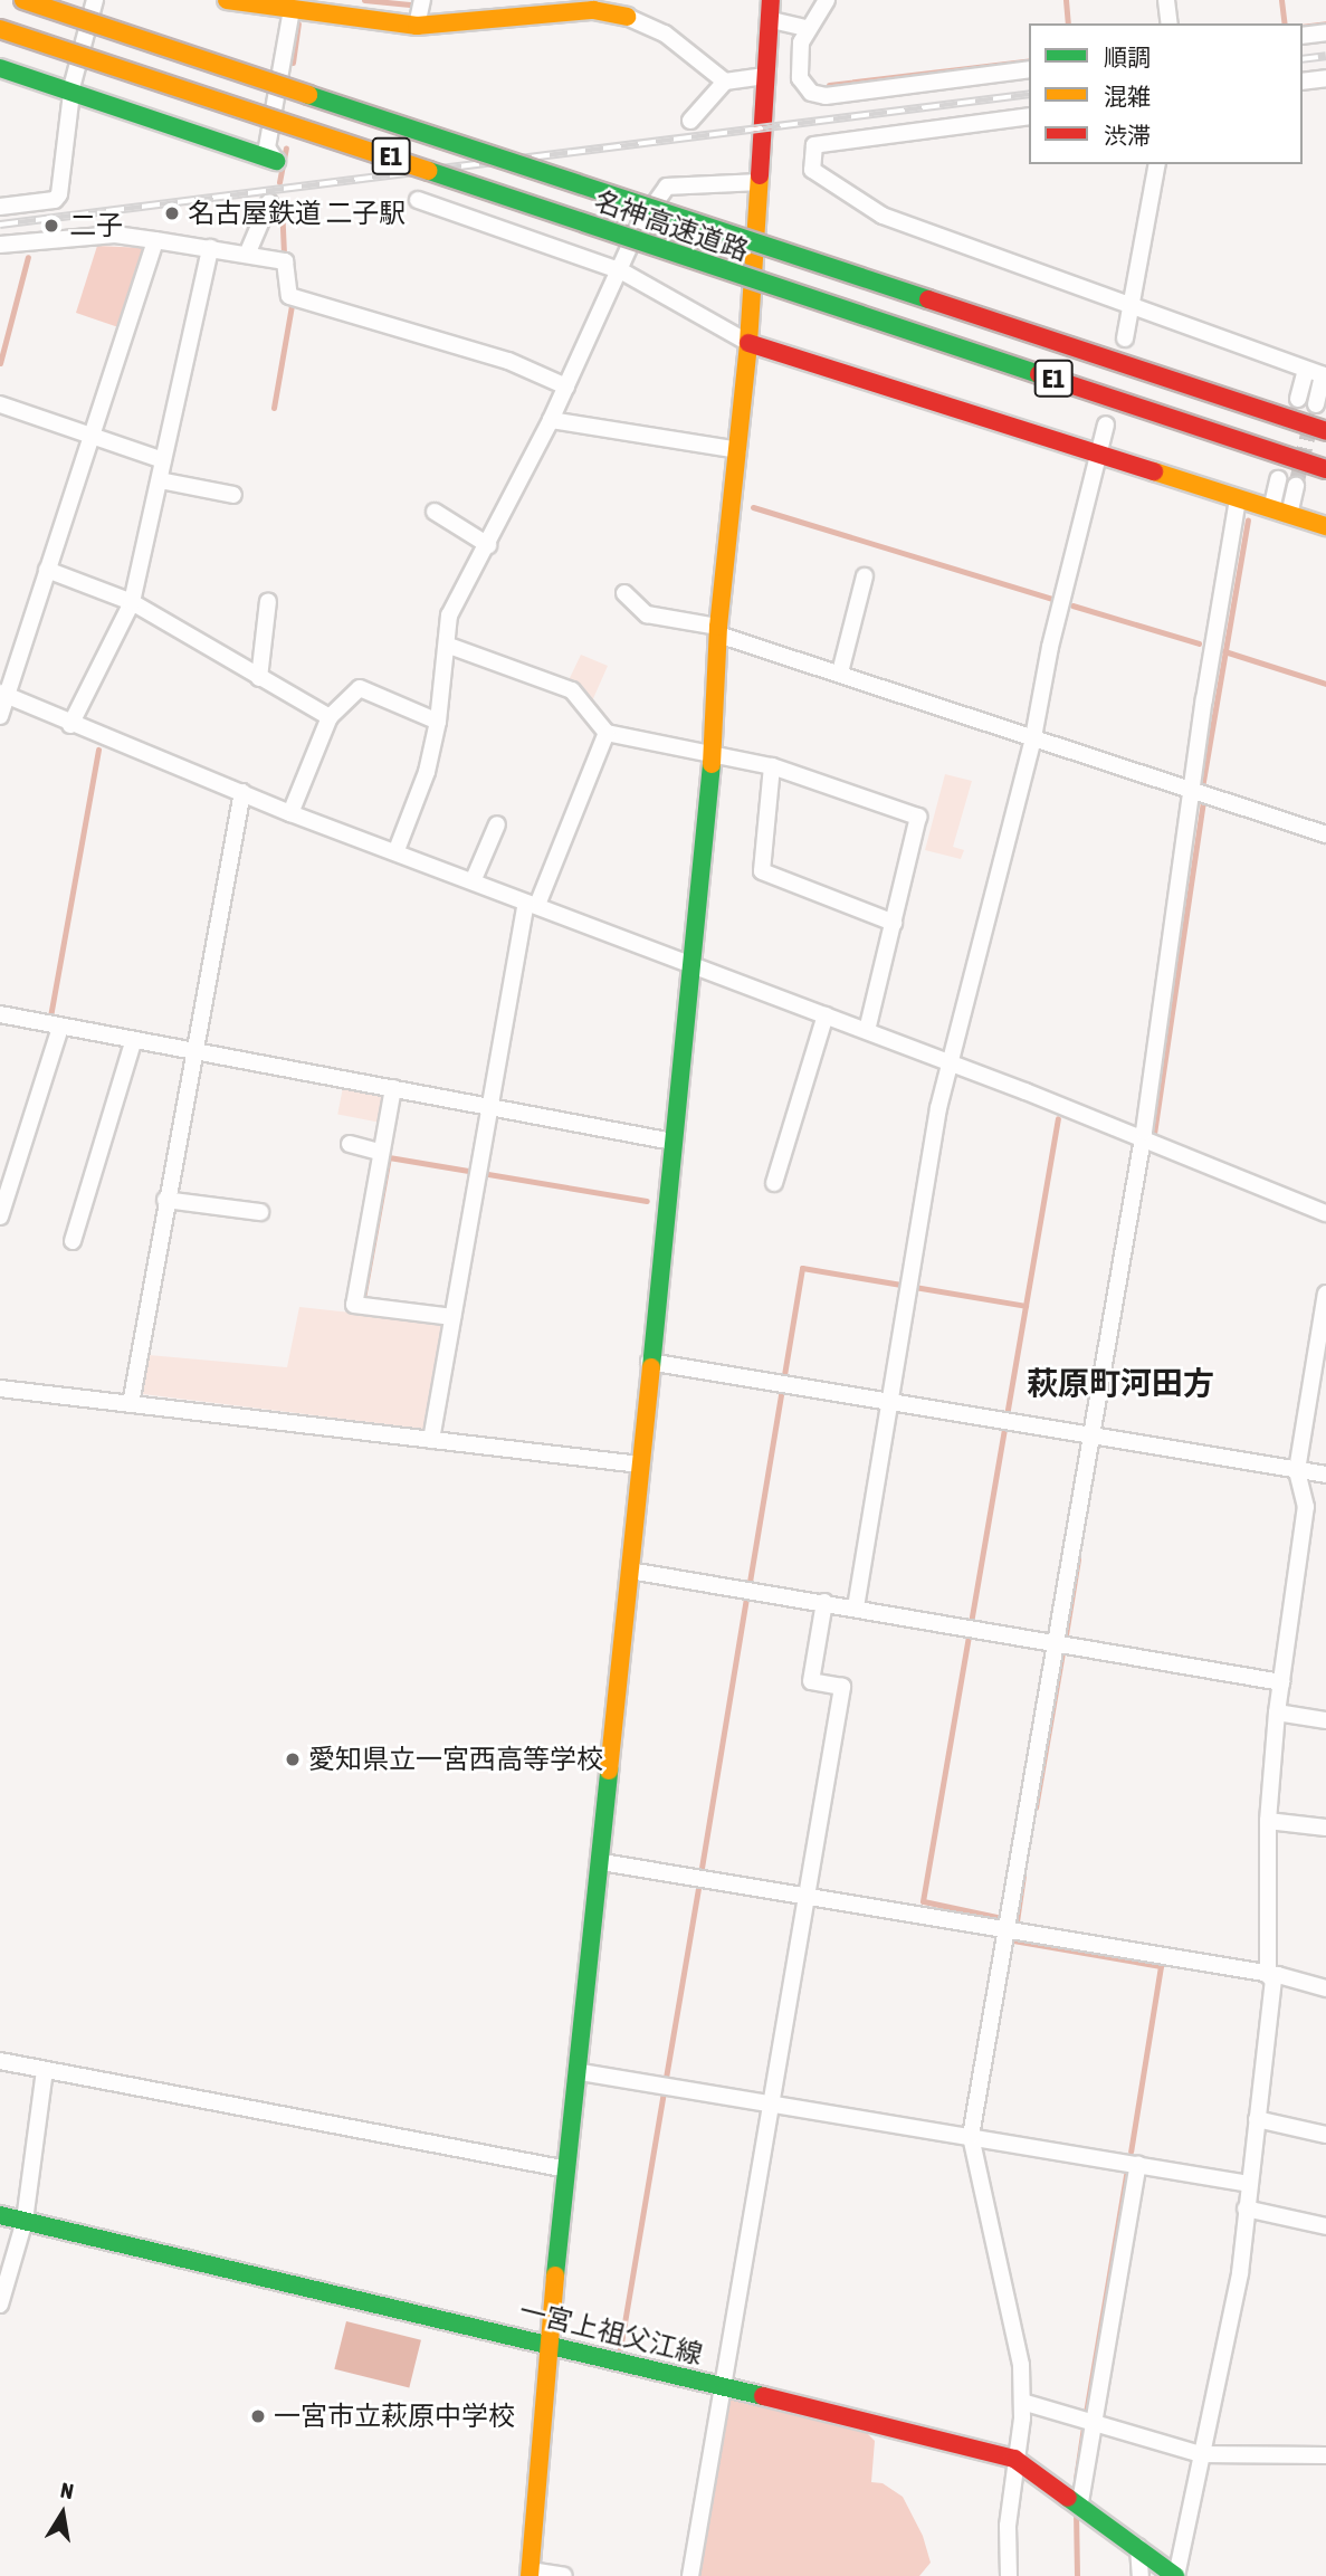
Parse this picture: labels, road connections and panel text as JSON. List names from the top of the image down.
{
  "streets": {
    "main road": ["E1", "名神高速道路", "一宮上祖父江線"]
  },
  "districts": ["萩原町河田方"],
  "places": [
    "名古屋鉄道 二子駅",
    "二子",
    "愛知県立一宮西高等学校",
    "一宮市立萩原中学校"
  ],
  "legend": ["順調", "混雑", "渋滞"],
  "north": "top"
}
